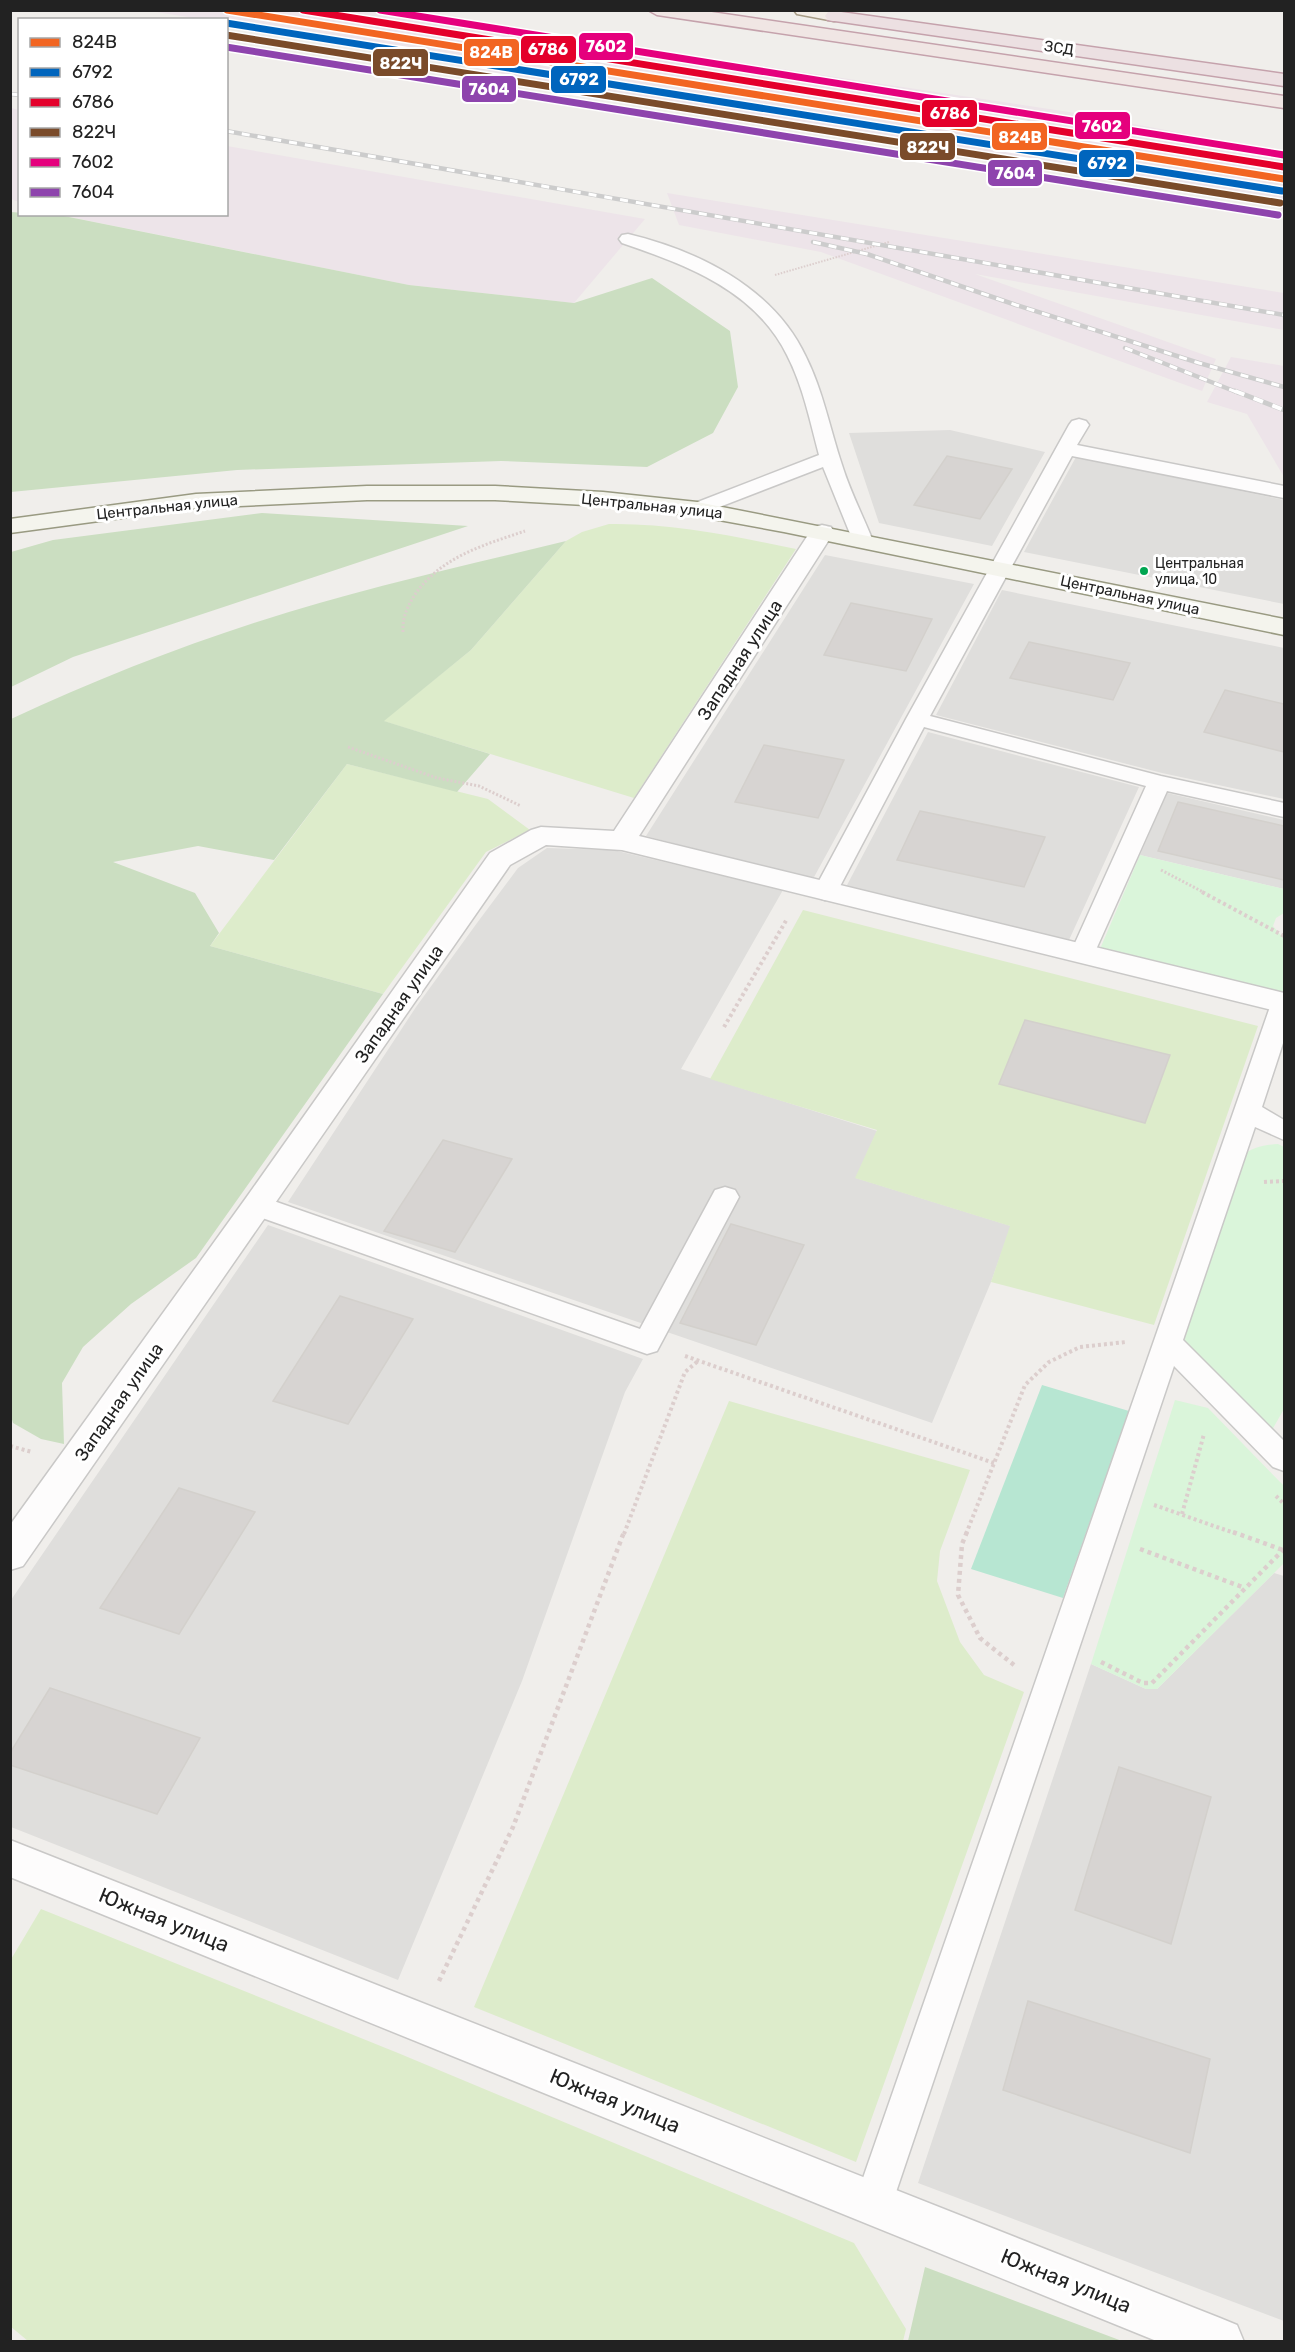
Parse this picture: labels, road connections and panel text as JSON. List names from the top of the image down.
{
  "streets": {
    "highway": ["ЗСД"],
    "main road": ["Центральная улица"],
    "street": ["Западная улица", "Южная улица"]
  },
  "crossings": [
    ["Центральная улица", "Западная улица"]
  ],
  "places": ["Центральная улица, 10"],
  "lines": [
    "transit line 824В",
    "transit line 6786",
    "transit line 7602",
    "transit line 6792",
    "transit line 822Ч",
    "transit line 7604"
  ],
  "legend": [
    "824В",
    "6792",
    "6786",
    "822Ч",
    "7602",
    "7604"
  ]
}
